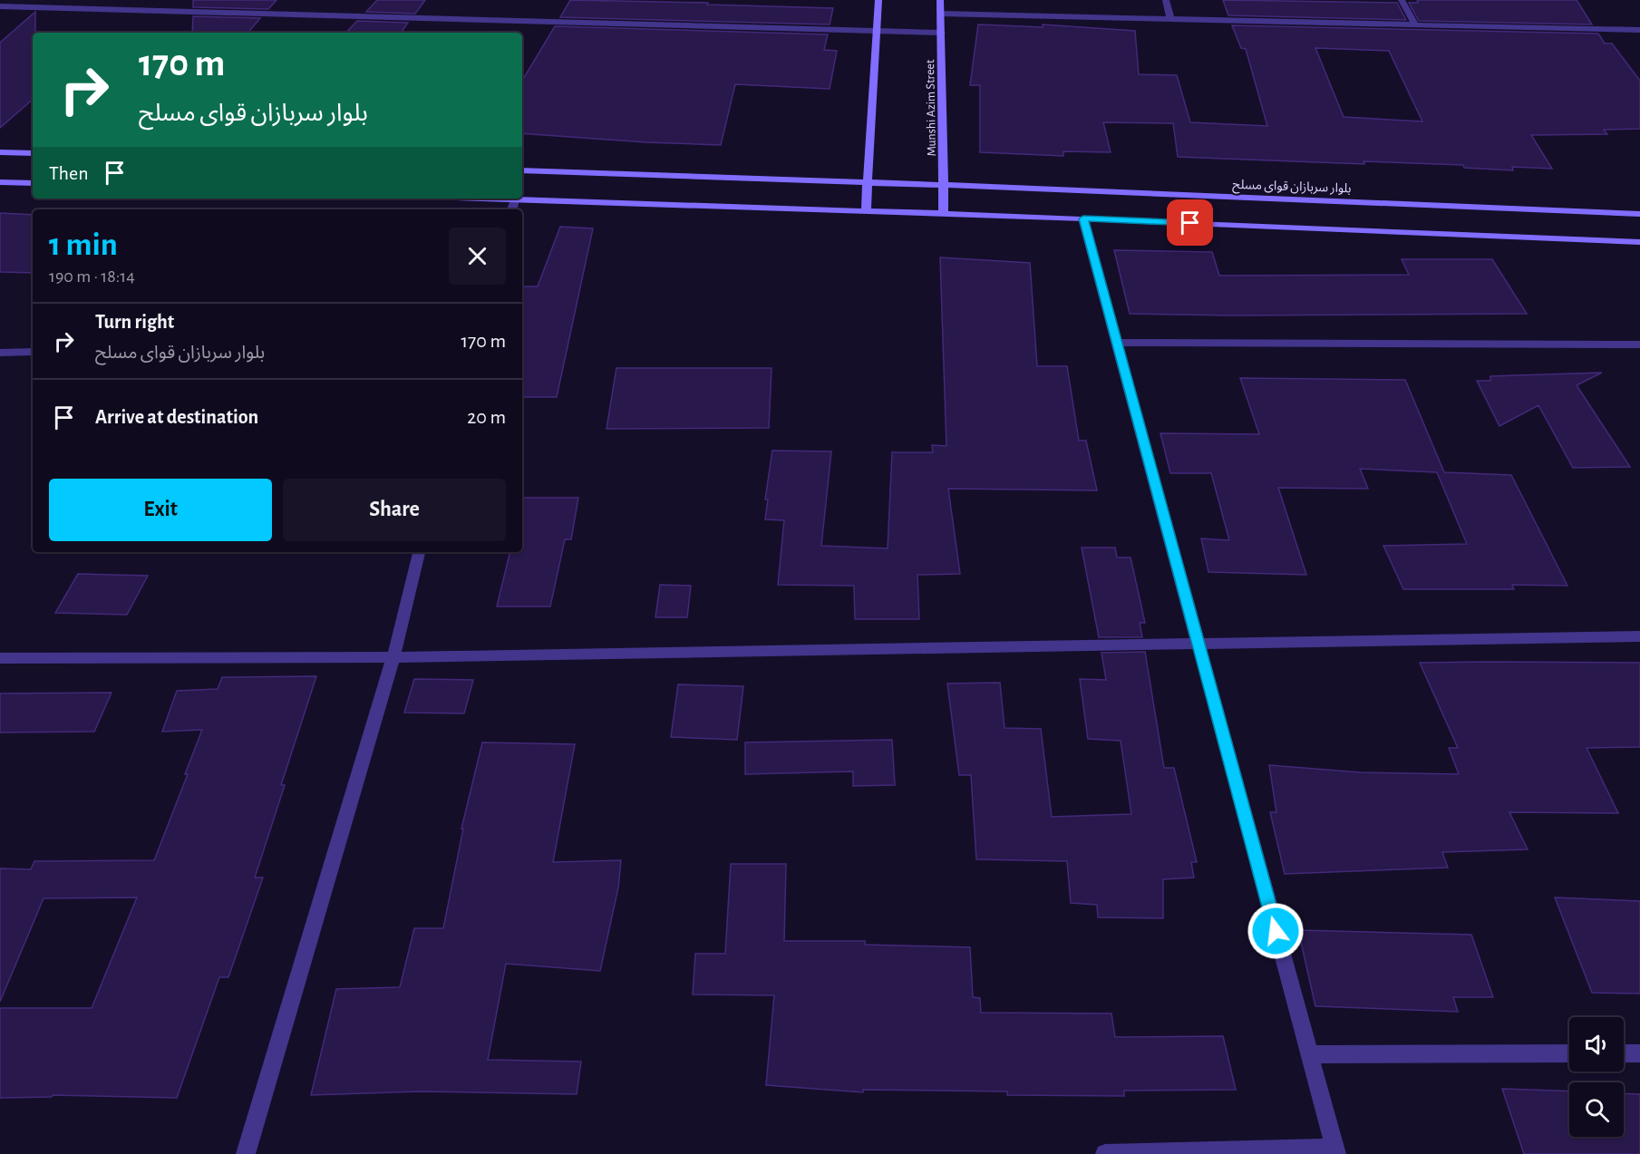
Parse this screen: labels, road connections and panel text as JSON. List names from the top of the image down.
{
  "streets": {
    "main road": ["Munshi Azim Street", "بلوار سربازان قوای مسلح"]
  },
  "crossings": [
    ["Munshi Azim Street", "بلوار سربازان قوای مسلح"]
  ],
  "page": {
    "turn": ["170 m", "بلوار سربازان قوای مسلح"],
    "then": "Then",
    "heading": ["1 min", "190 m · 18:14"],
    "list": [
      {
        "name": "Turn right",
        "note": "بلوار سربازان قوای مسلح",
        "value": "170 m"
      },
      {
        "name": "Arrive at destination",
        "value": "20 m"
      }
    ],
    "buttons": ["Exit", "Share"]
  }
}
